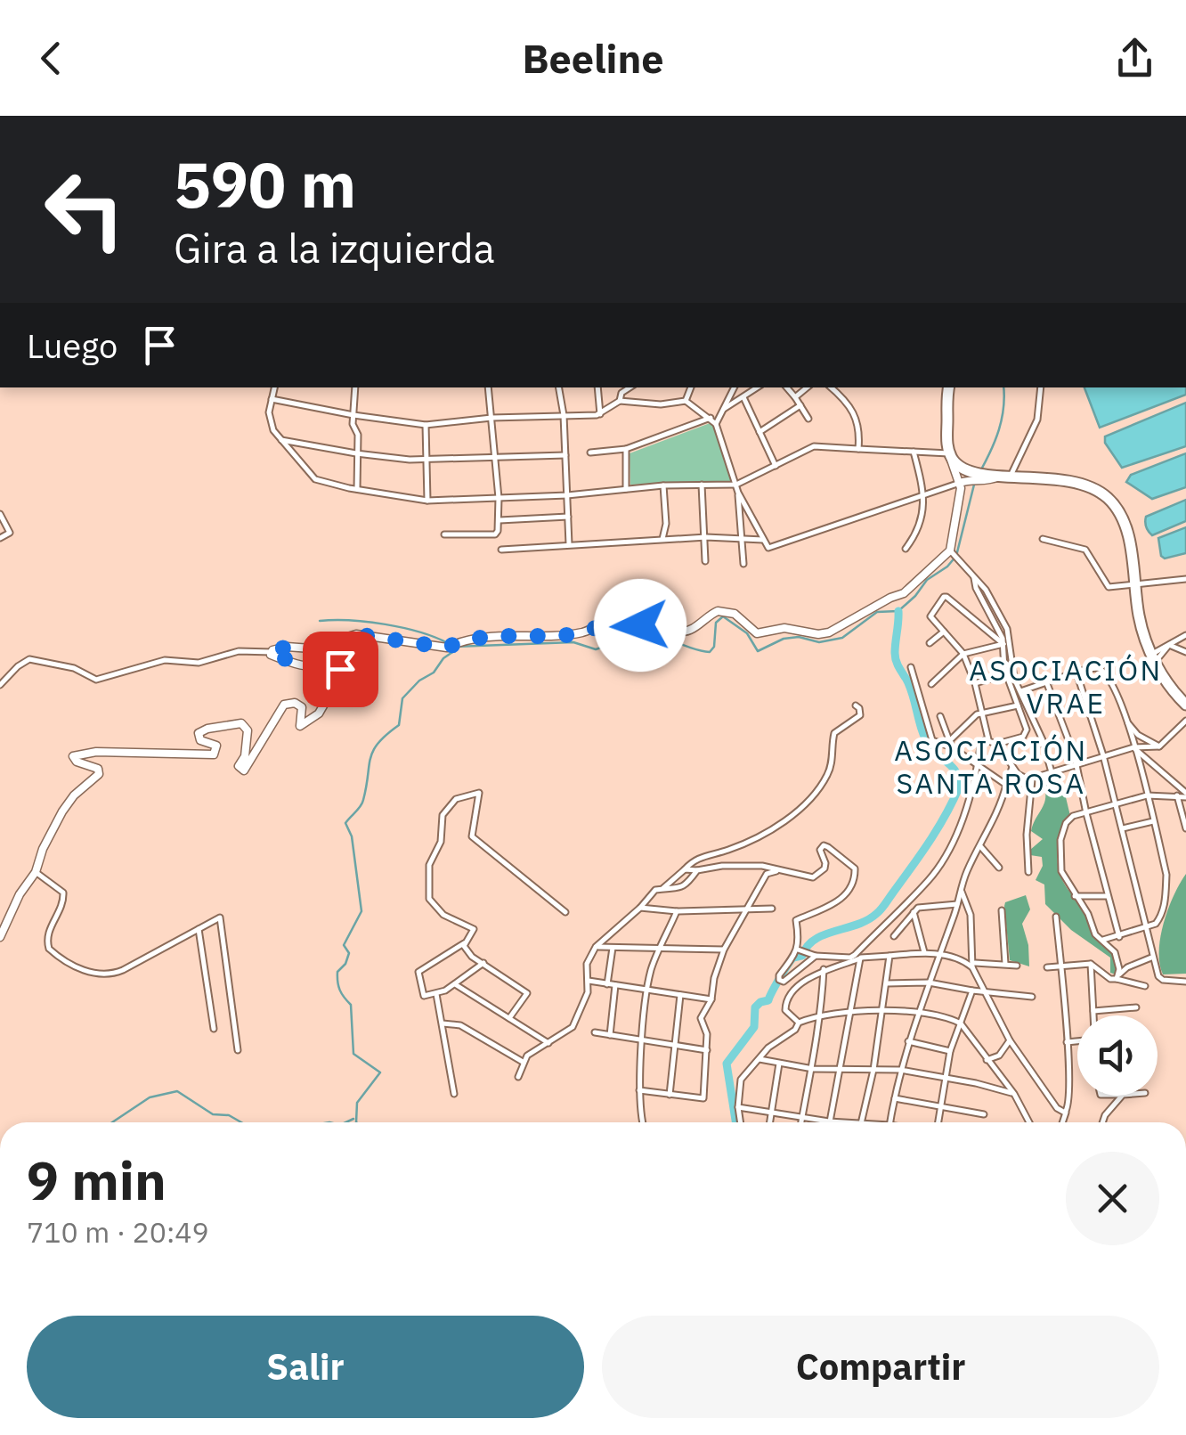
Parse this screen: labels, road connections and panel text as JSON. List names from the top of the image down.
{
  "districts": ["ASOCIACIÓN VRAE", "ASOCIACIÓN SANTA ROSA"],
  "page": {
    "header": "Beeline",
    "turn": ["590 m", "Gira a la izquierda"],
    "then": "Luego",
    "heading": ["9 min", "710 m · 20:49"],
    "buttons": ["Salir", "Compartir"]
  }
}
